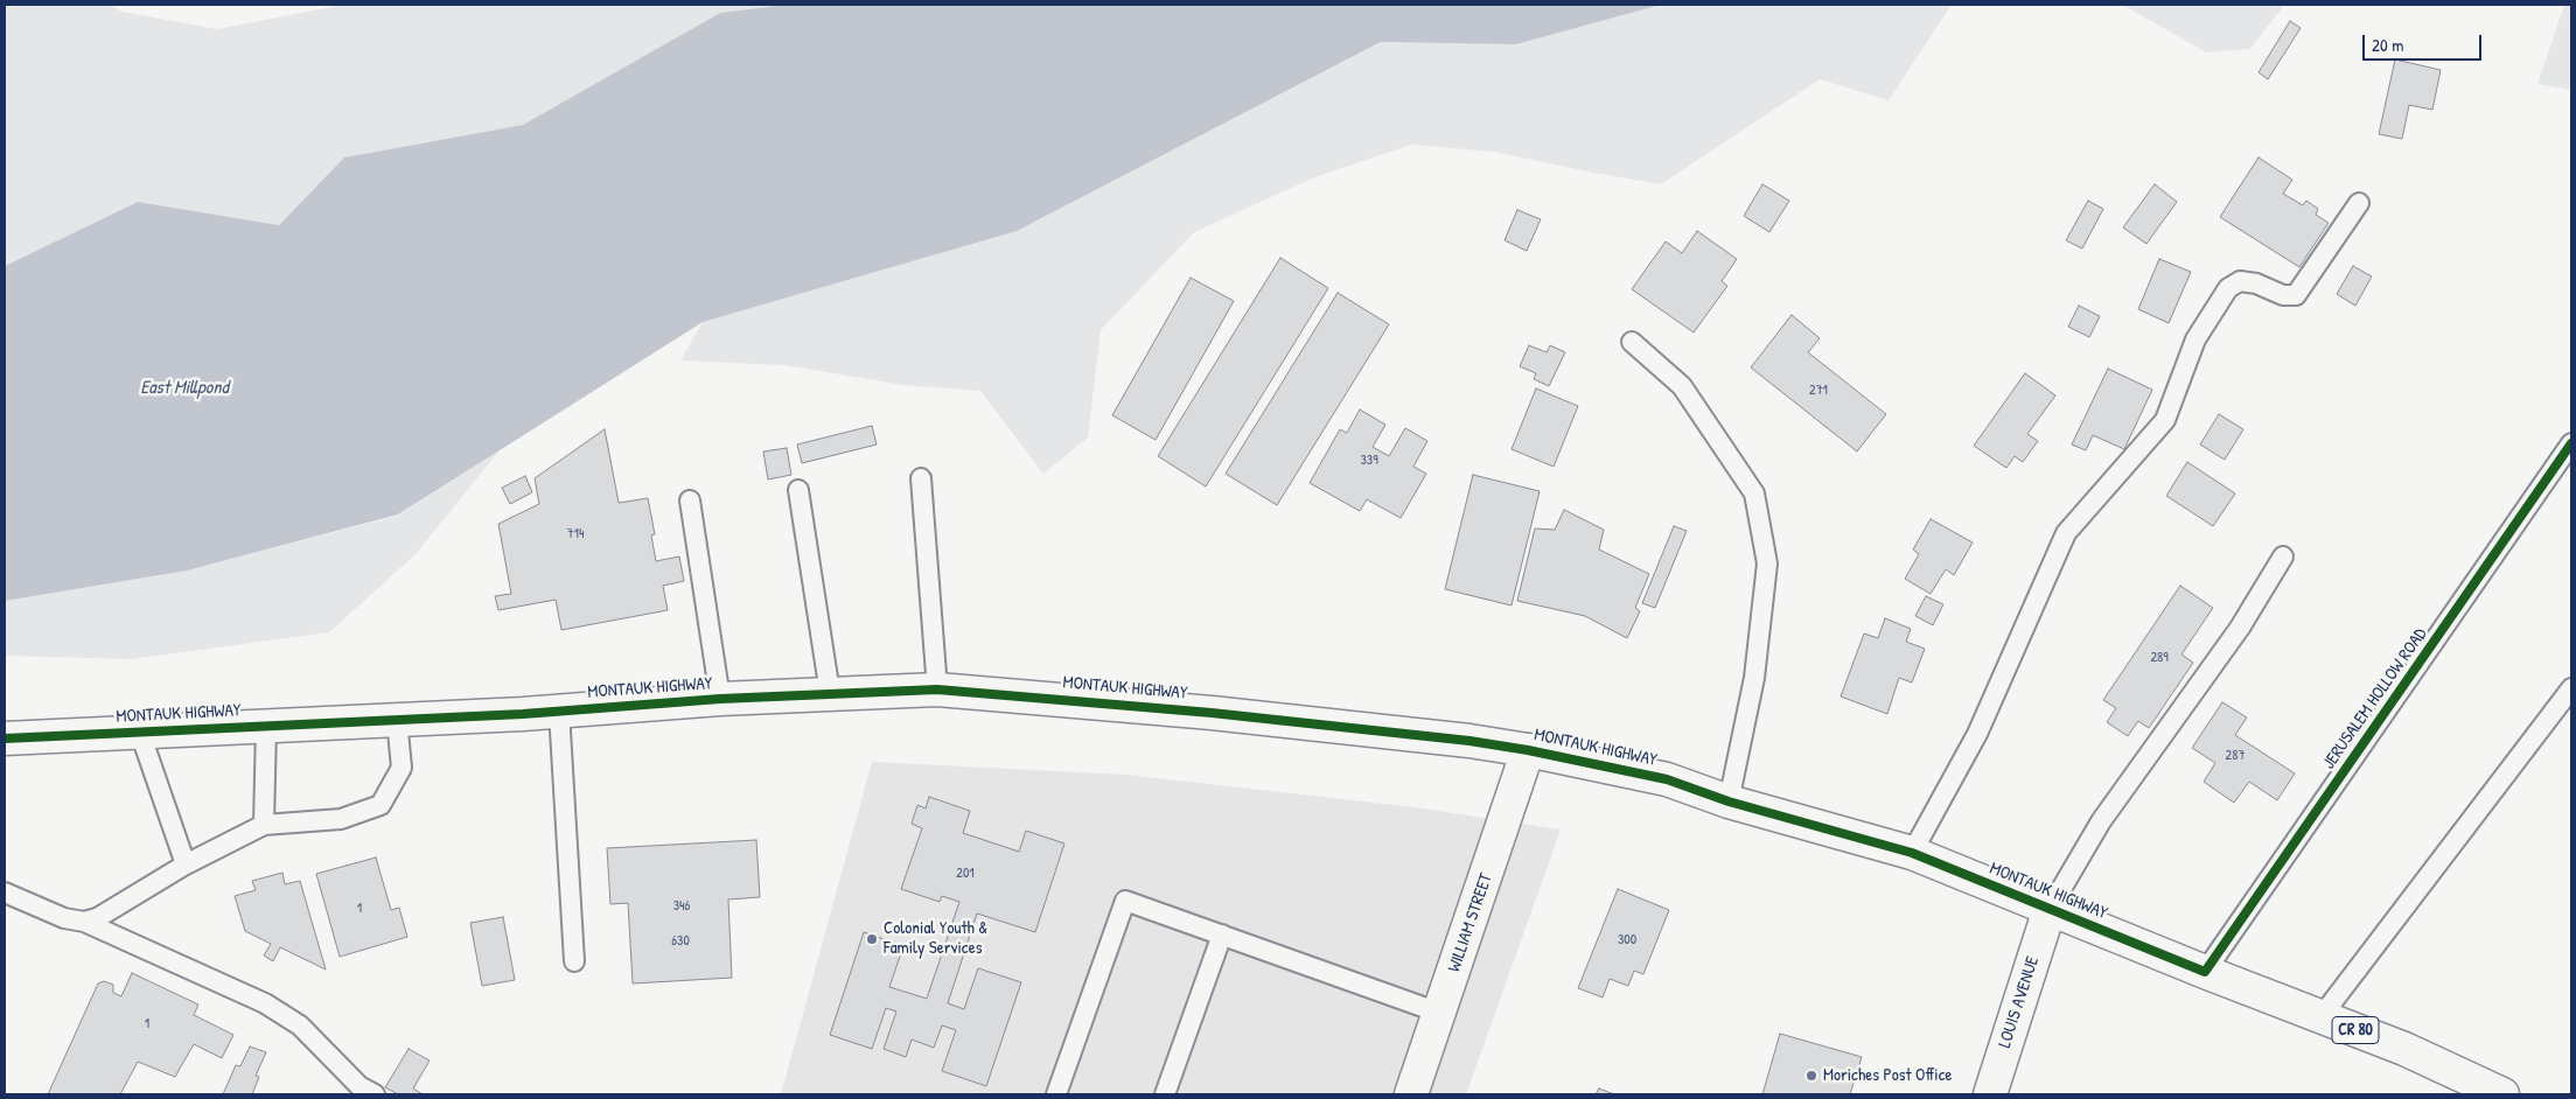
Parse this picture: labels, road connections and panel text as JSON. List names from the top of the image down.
{
  "streets": {
    "main road": [
      "MONTAUK HIGHWAY",
      "WILLIAM STREET",
      "LOUIS AVENUE",
      "CR 80"
    ],
    "lane": ["JERUSALEM HOLLOW ROAD"]
  },
  "crossings": [
    ["MONTAUK HIGHWAY", "JERUSALEM HOLLOW ROAD"],
    ["MONTAUK HIGHWAY", "WILLIAM STREET"],
    ["MONTAUK HIGHWAY", "LOUIS AVENUE"]
  ],
  "water": ["East Millpond"],
  "places": ["Colonial Youth & Family Services", "Moriches Post Office"],
  "house_numbers": [
    "271",
    "339",
    "714",
    "289",
    "287",
    "201",
    "346",
    "1",
    "300",
    "630",
    "1"
  ],
  "scale_bar": "20 m"
}
